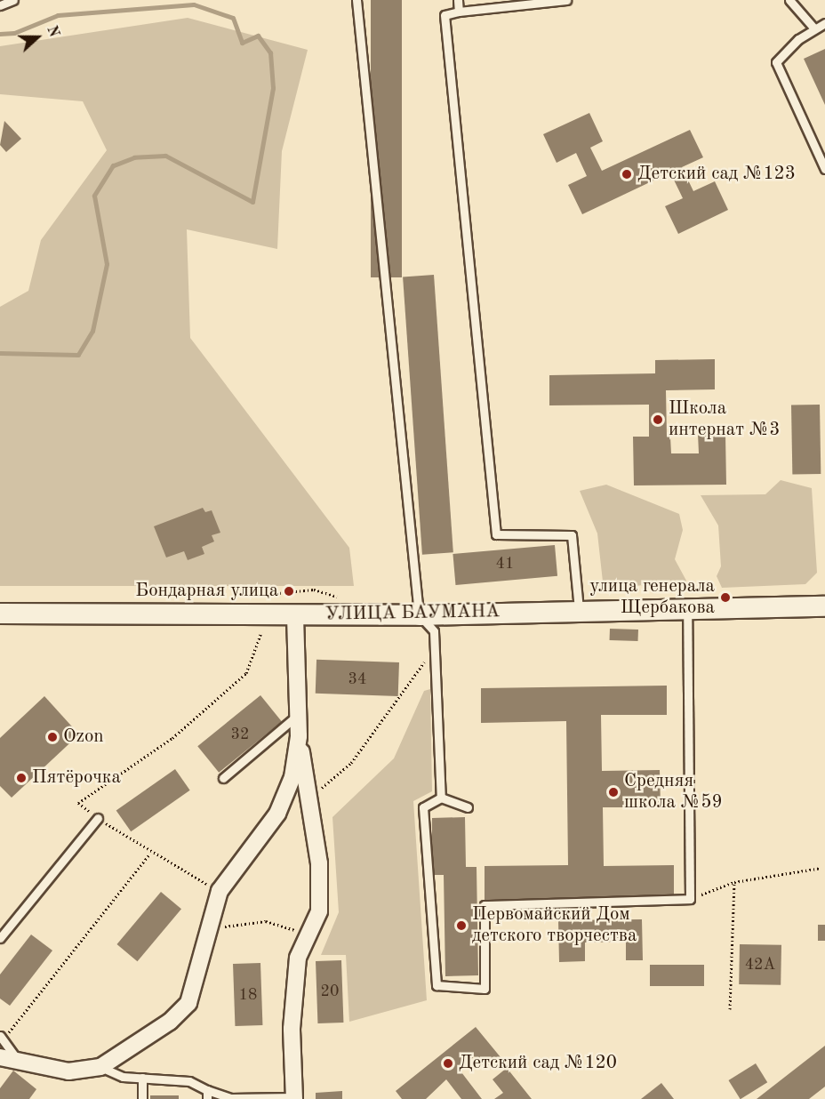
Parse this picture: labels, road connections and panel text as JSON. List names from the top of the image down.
{
  "streets": {
    "street": ["УЛИЦА БАУМАНА"]
  },
  "places": [
    "Детский сад №123",
    "Школа интернат №3",
    "Бондарная улица",
    "улица генерала Щербакова",
    "Ozon",
    "Пятёрочка",
    "Средняя школа №59",
    "Первомайский Дом детского творчества",
    "Детский сад №120"
  ],
  "house_numbers": [
    "41",
    "34",
    "32",
    "42А",
    "20",
    "18"
  ],
  "north": "right"
}
